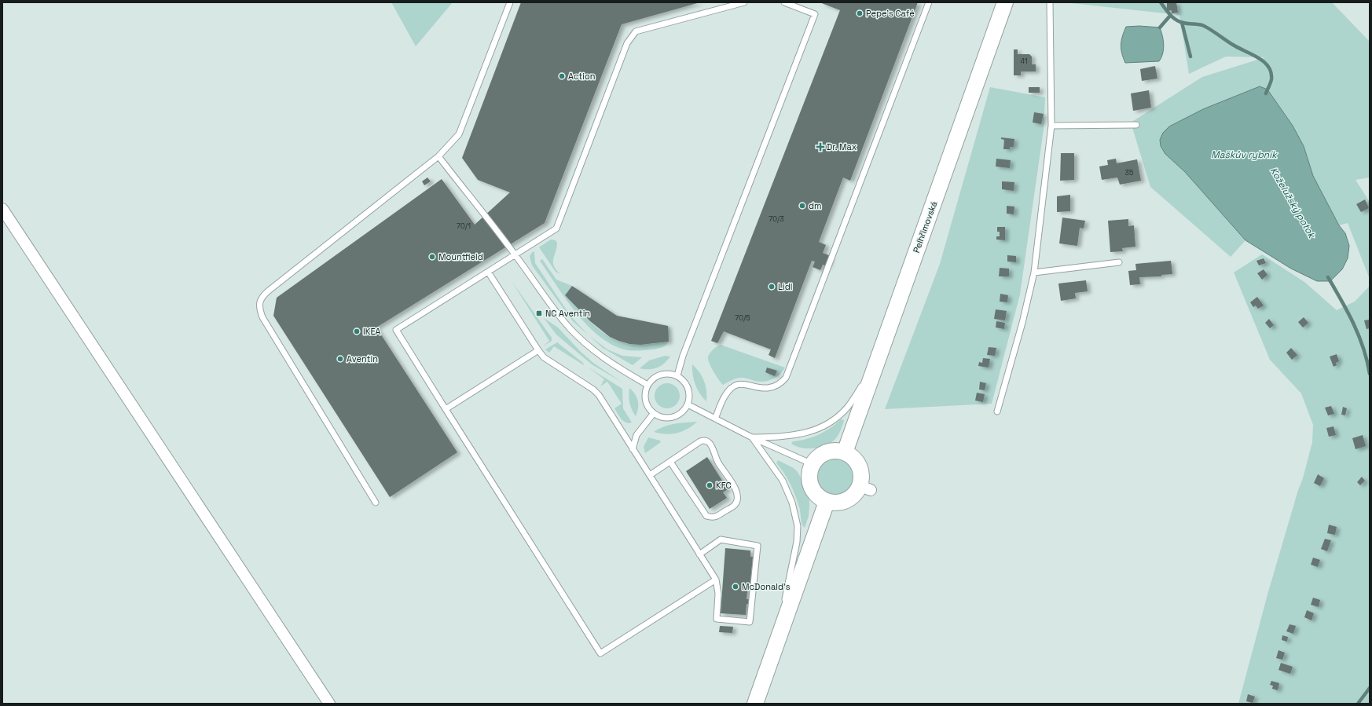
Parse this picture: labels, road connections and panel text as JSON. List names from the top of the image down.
{
  "streets": {
    "main road": ["Pelhřimovská"]
  },
  "water": ["Maškův rybník", "Koželužský potok"],
  "places": {
    "other": [
      "Pepe's Café",
      "Action",
      "dm",
      "Mountfield",
      "Lidl",
      "IKEA",
      "Aventin",
      "KFC",
      "McDonald's"
    ],
    "health": ["Dr. Max"],
    "transit": ["NC Aventin"]
  },
  "house_numbers": [
    "41",
    "35",
    "70/3",
    "70/1",
    "70/5"
  ]
}
